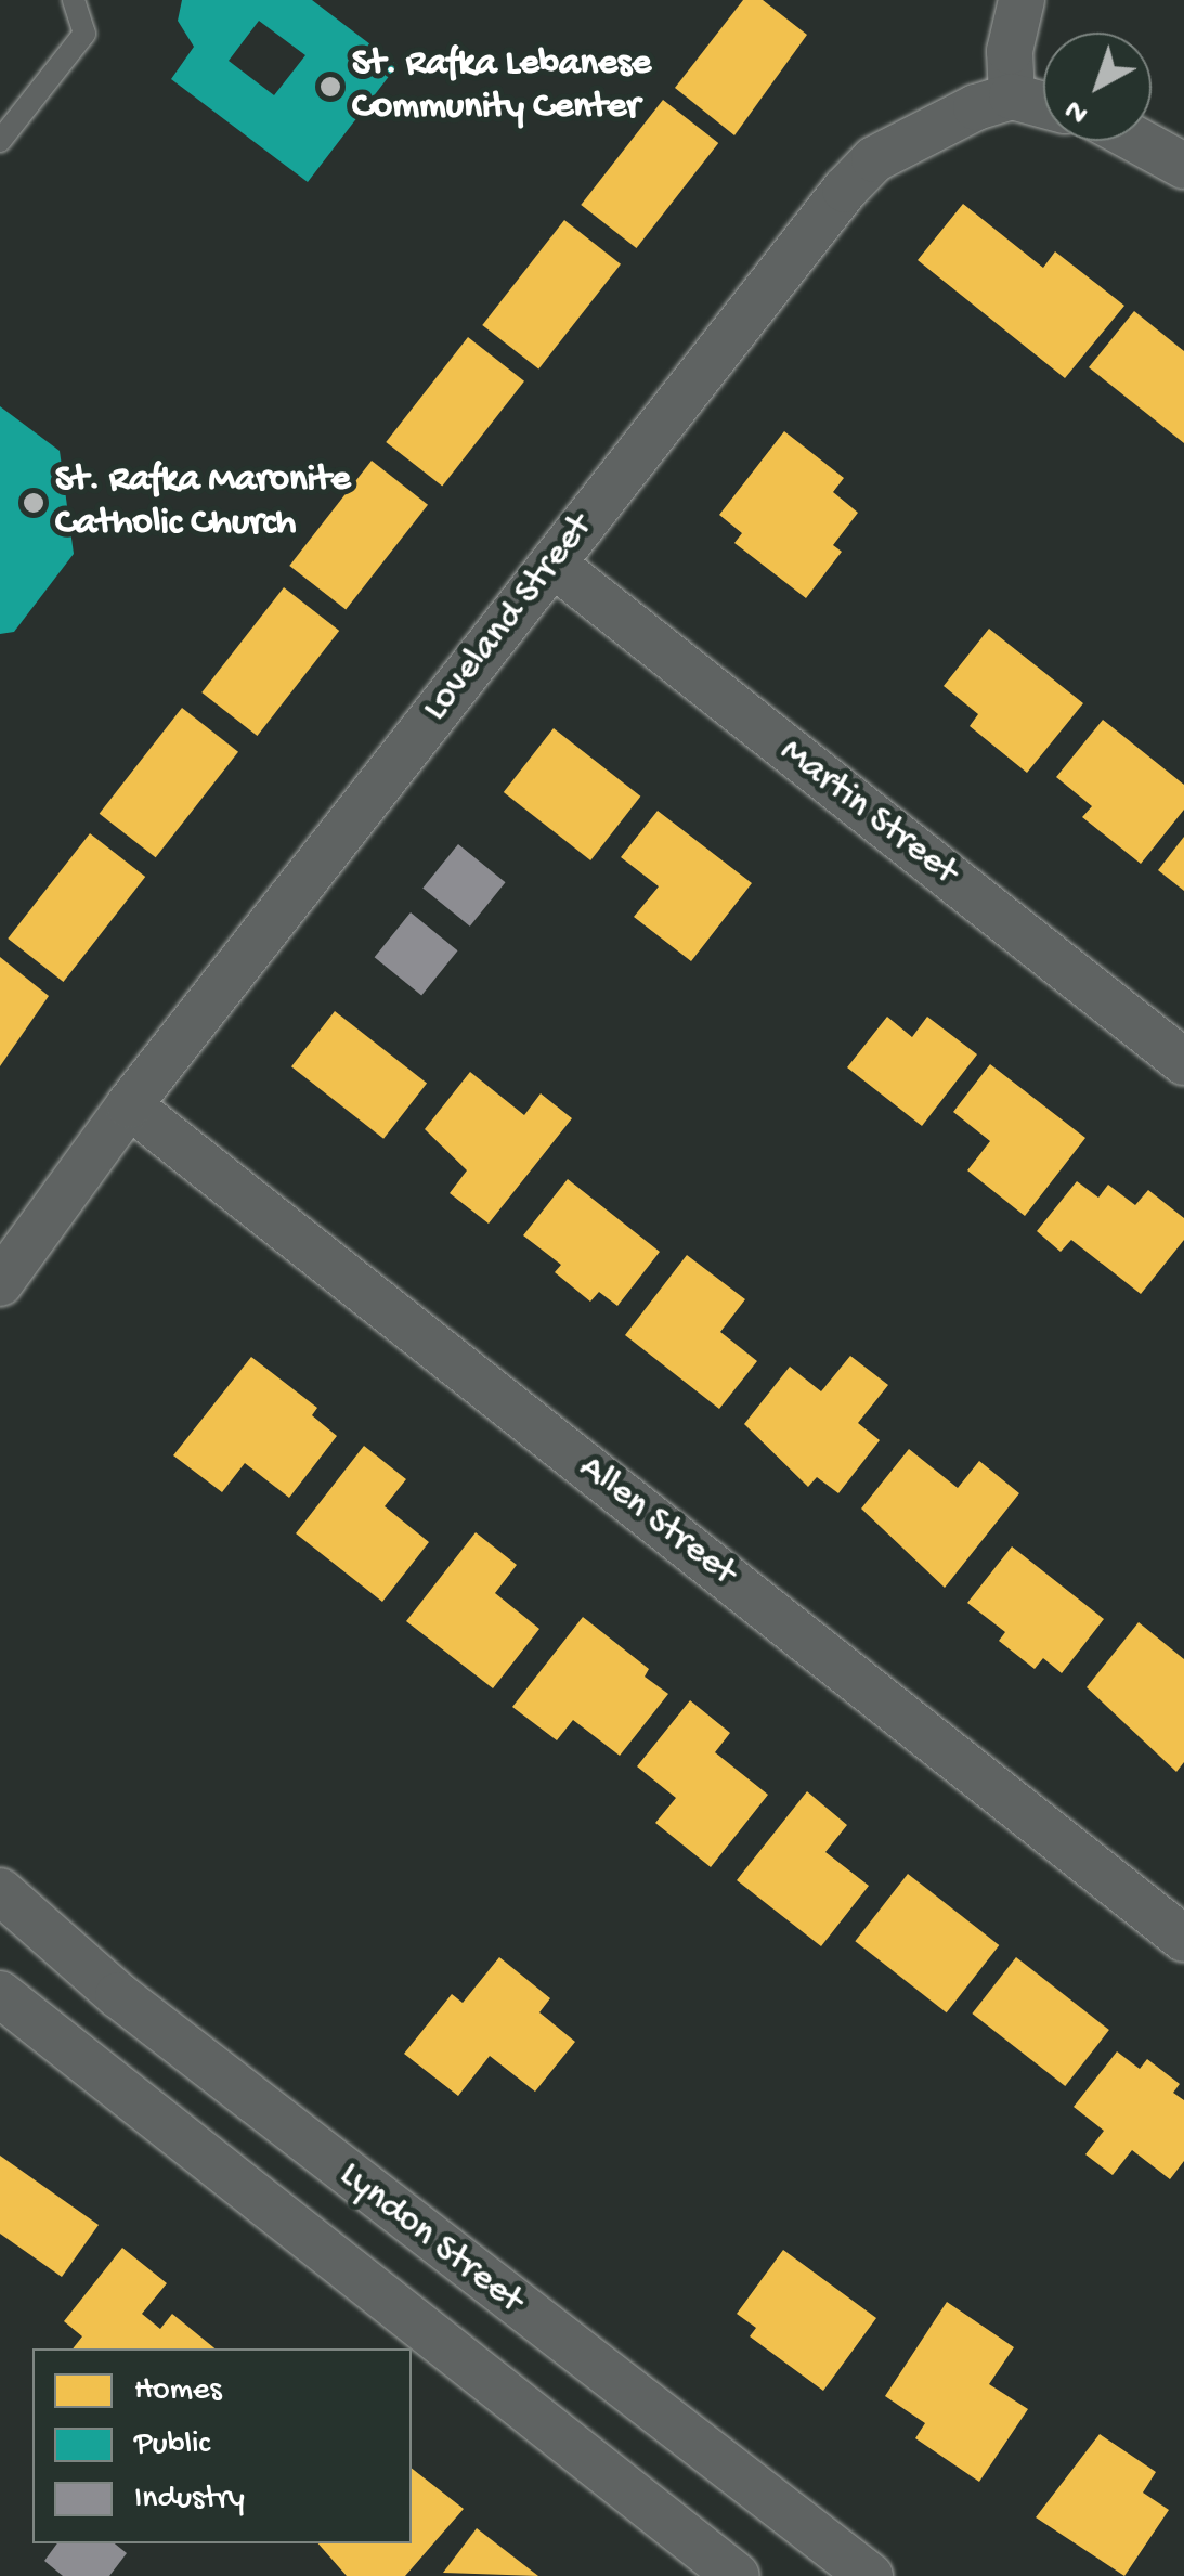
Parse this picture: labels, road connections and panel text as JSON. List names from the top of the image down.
{
  "streets": {
    "street": [
      "Loveland Street",
      "Martin Street",
      "Allen Street",
      "Lyndon Street"
    ]
  },
  "crossings": [
    ["Loveland Street", "Martin Street"],
    ["Loveland Street", "Allen Street"]
  ],
  "places": ["St. Rafka Lebanese Community Center", "St. Rafka Maronite Catholic Church"],
  "legend": ["Homes", "Public", "Industry"],
  "north": "bottom left"
}
